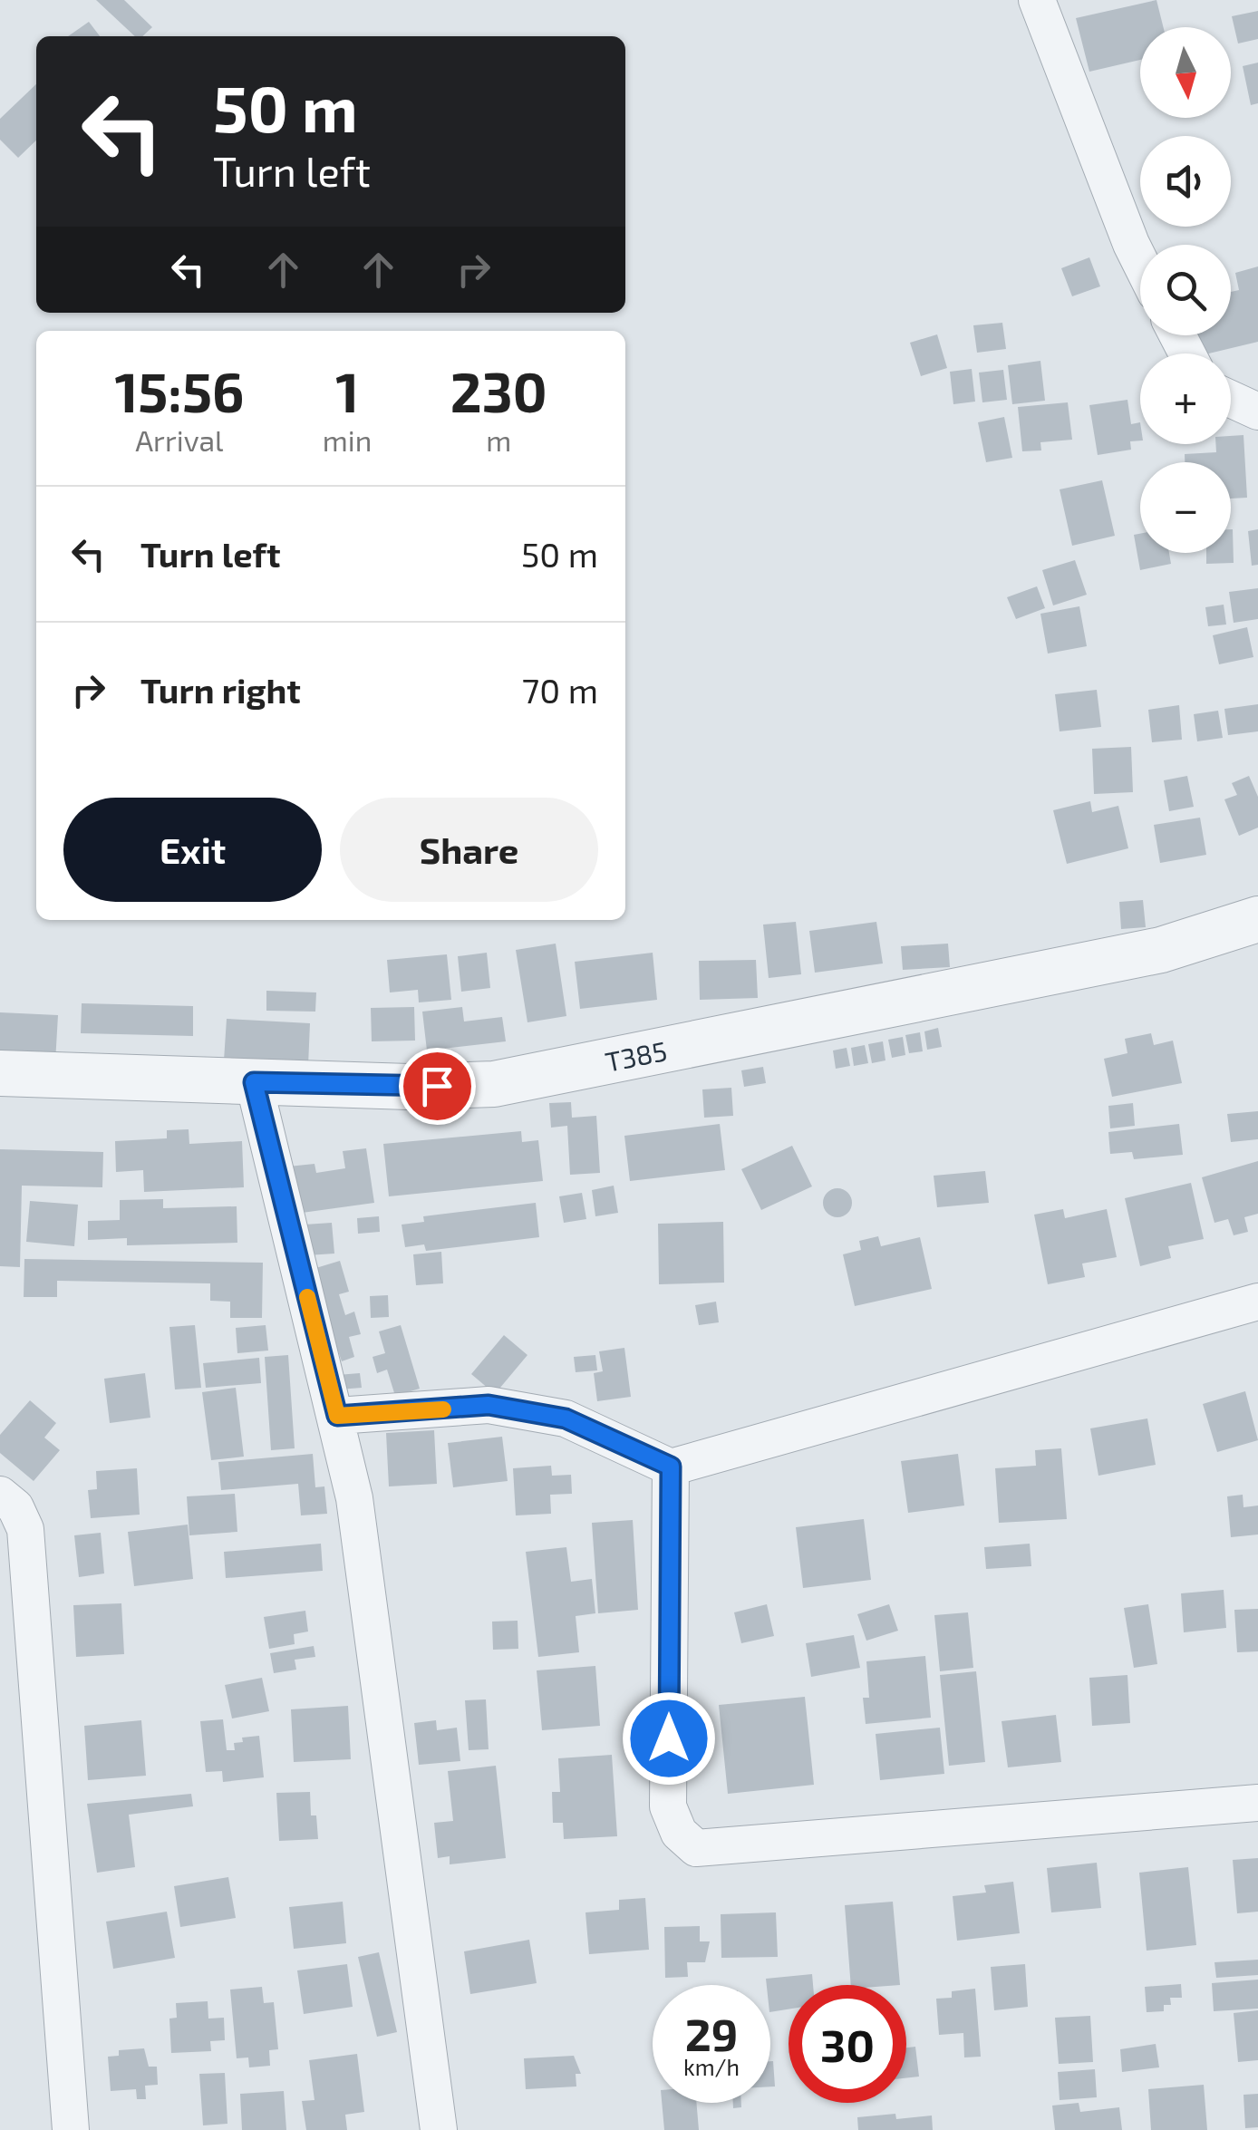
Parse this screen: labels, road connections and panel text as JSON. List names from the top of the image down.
{
  "streets": {
    "street": ["T385"]
  },
  "north": "bottom",
  "page": {
    "map_buttons": ["+", "−"],
    "turn": ["50 m", "Turn left"],
    "eta": [
      "15:56",
      "Arrival",
      "1",
      "min",
      "230",
      "m"
    ],
    "list": [
      {
        "name": "Turn left",
        "value": "50 m"
      },
      {
        "name": "Turn right",
        "value": "70 m"
      }
    ],
    "buttons": ["Exit", "Share"],
    "speed": "29 km/h",
    "limit": "30"
  }
}
